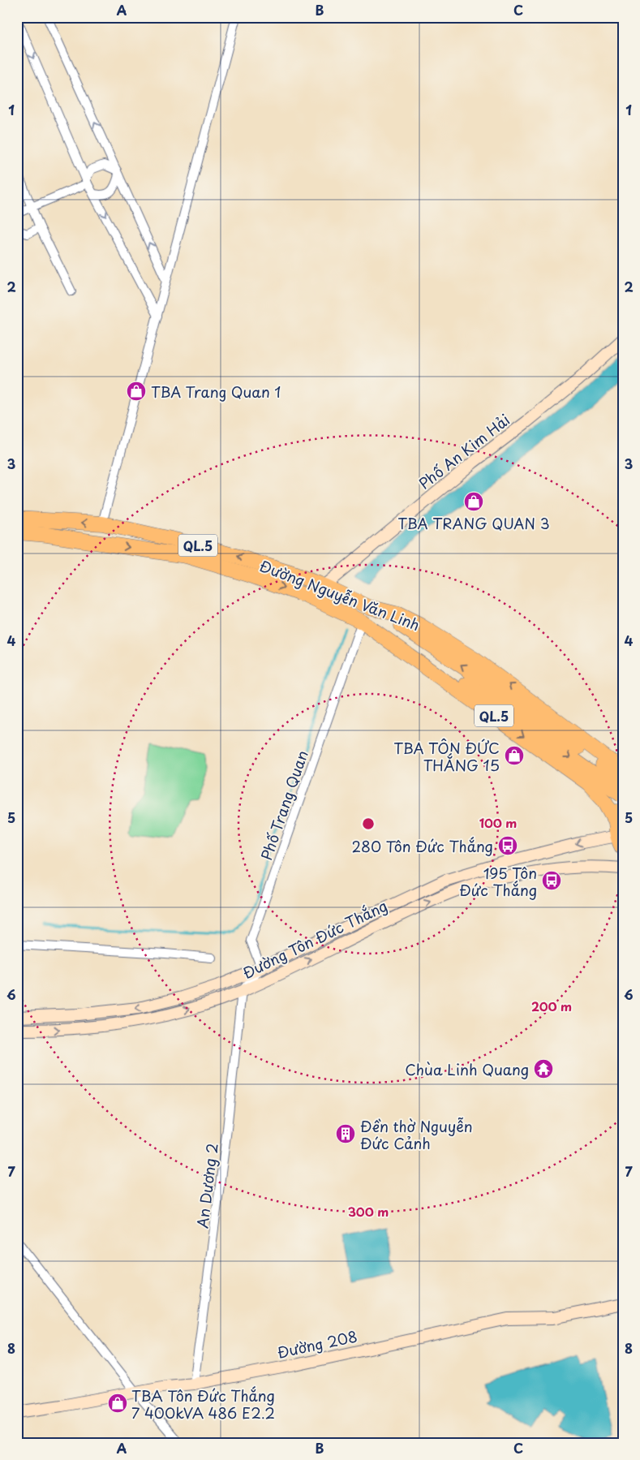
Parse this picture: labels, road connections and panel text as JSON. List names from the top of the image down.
{
  "streets": {
    "highway": ["QL.5", "Đường Nguyễn Văn Linh"],
    "main road": ["Phố An Kim Hải", "Đường Tôn Đức Thắng", "Đường 208"],
    "street": ["Phố Trang Quan", "An Dương 2"]
  },
  "crossings": [
    ["Phố An Kim Hải", "Đường Nguyễn Văn Linh"],
    ["Đường Nguyễn Văn Linh", "Phố Trang Quan"],
    ["Phố Trang Quan", "Đường Tôn Đức Thắng"],
    ["Đường Tôn Đức Thắng", "An Dương 2"],
    ["An Dương 2", "Đường 208"]
  ],
  "places": {
    "shop": [
      "TBA Trang Quan 1",
      "TBA TRANG QUAN 3",
      "TBA TÔN ĐỨC THẮNG 15",
      "TBA Tôn Đức Thắng 7 400kVA 486 E2.2"
    ],
    "bus stop": ["280 Tôn Đức Thắng", "195 Tôn Đức Thắng"],
    "temple": ["Chùa Linh Quang"],
    "building": ["Đền thờ Nguyễn Đức Cảnh"]
  },
  "grid": {
    "columns": ["A", "B", "C"],
    "rows": [
      "1",
      "2",
      "3",
      "4",
      "5",
      "6",
      "7",
      "8"
    ]
  },
  "rings": ["100 m", "200 m", "300 m"]
}
